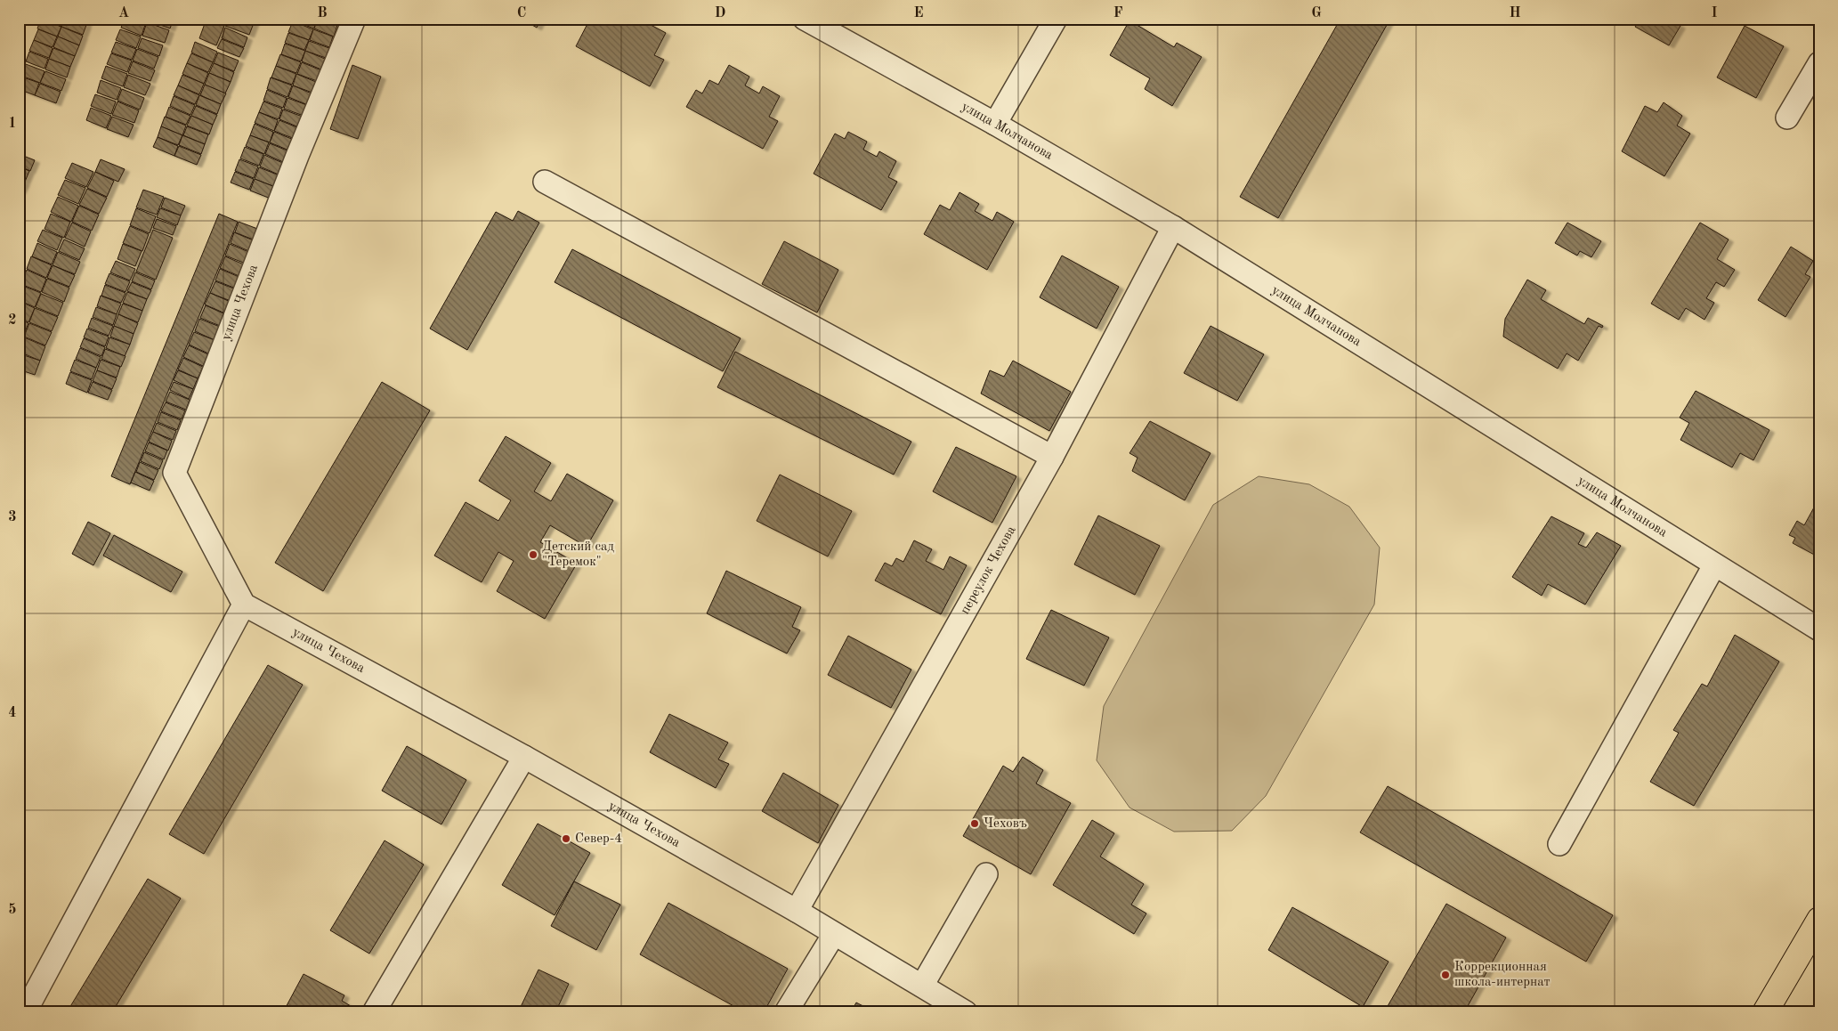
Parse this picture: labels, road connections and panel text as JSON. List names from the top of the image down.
{
  "streets": {
    "street": ["улица Молчанова", "улица Чехова", "переулок Чехова"]
  },
  "crossings": [
    ["улица Молчанова", "переулок Чехова"],
    ["улица Чехова", "переулок Чехова"]
  ],
  "places": [
    "Детский сад \"Теремок\"",
    "Чеховъ",
    "Север-4",
    "Коррекционная школа-интернат"
  ],
  "grid": {
    "columns": [
      "A",
      "B",
      "C",
      "D",
      "E",
      "F",
      "G",
      "H",
      "I"
    ],
    "rows": [
      "1",
      "2",
      "3",
      "4",
      "5"
    ]
  }
}
